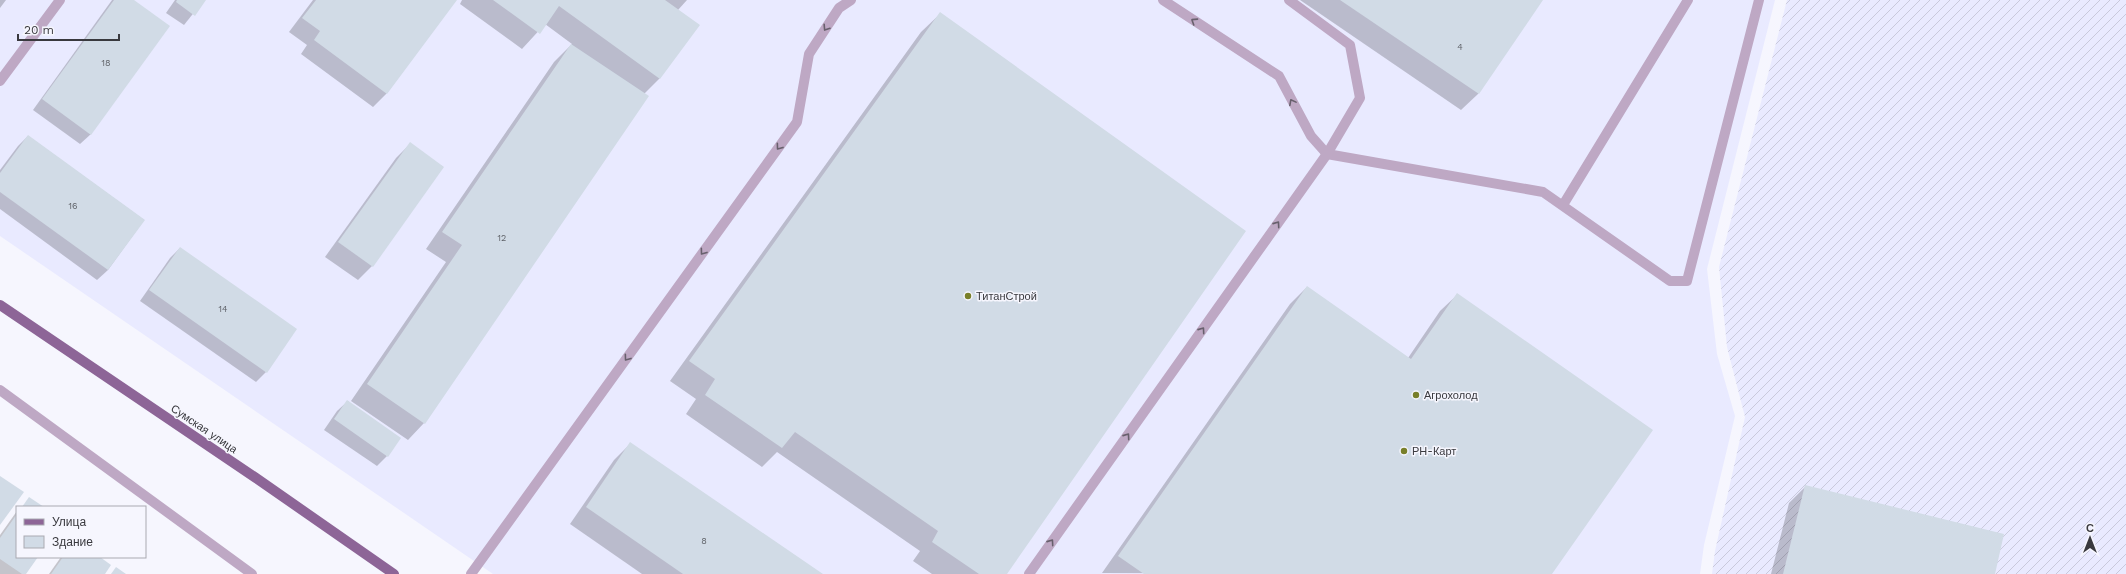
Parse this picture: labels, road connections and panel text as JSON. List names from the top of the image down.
{
  "streets": {
    "main road": ["Сумская улица"]
  },
  "places": ["ТитанСтрой", "Агрохолод", "РН-Карт"],
  "house_numbers": [
    "4",
    "18",
    "16",
    "12",
    "14",
    "8"
  ],
  "legend": ["Улица", "Здание"],
  "scale_bar": "20 m",
  "north": "top"
}
